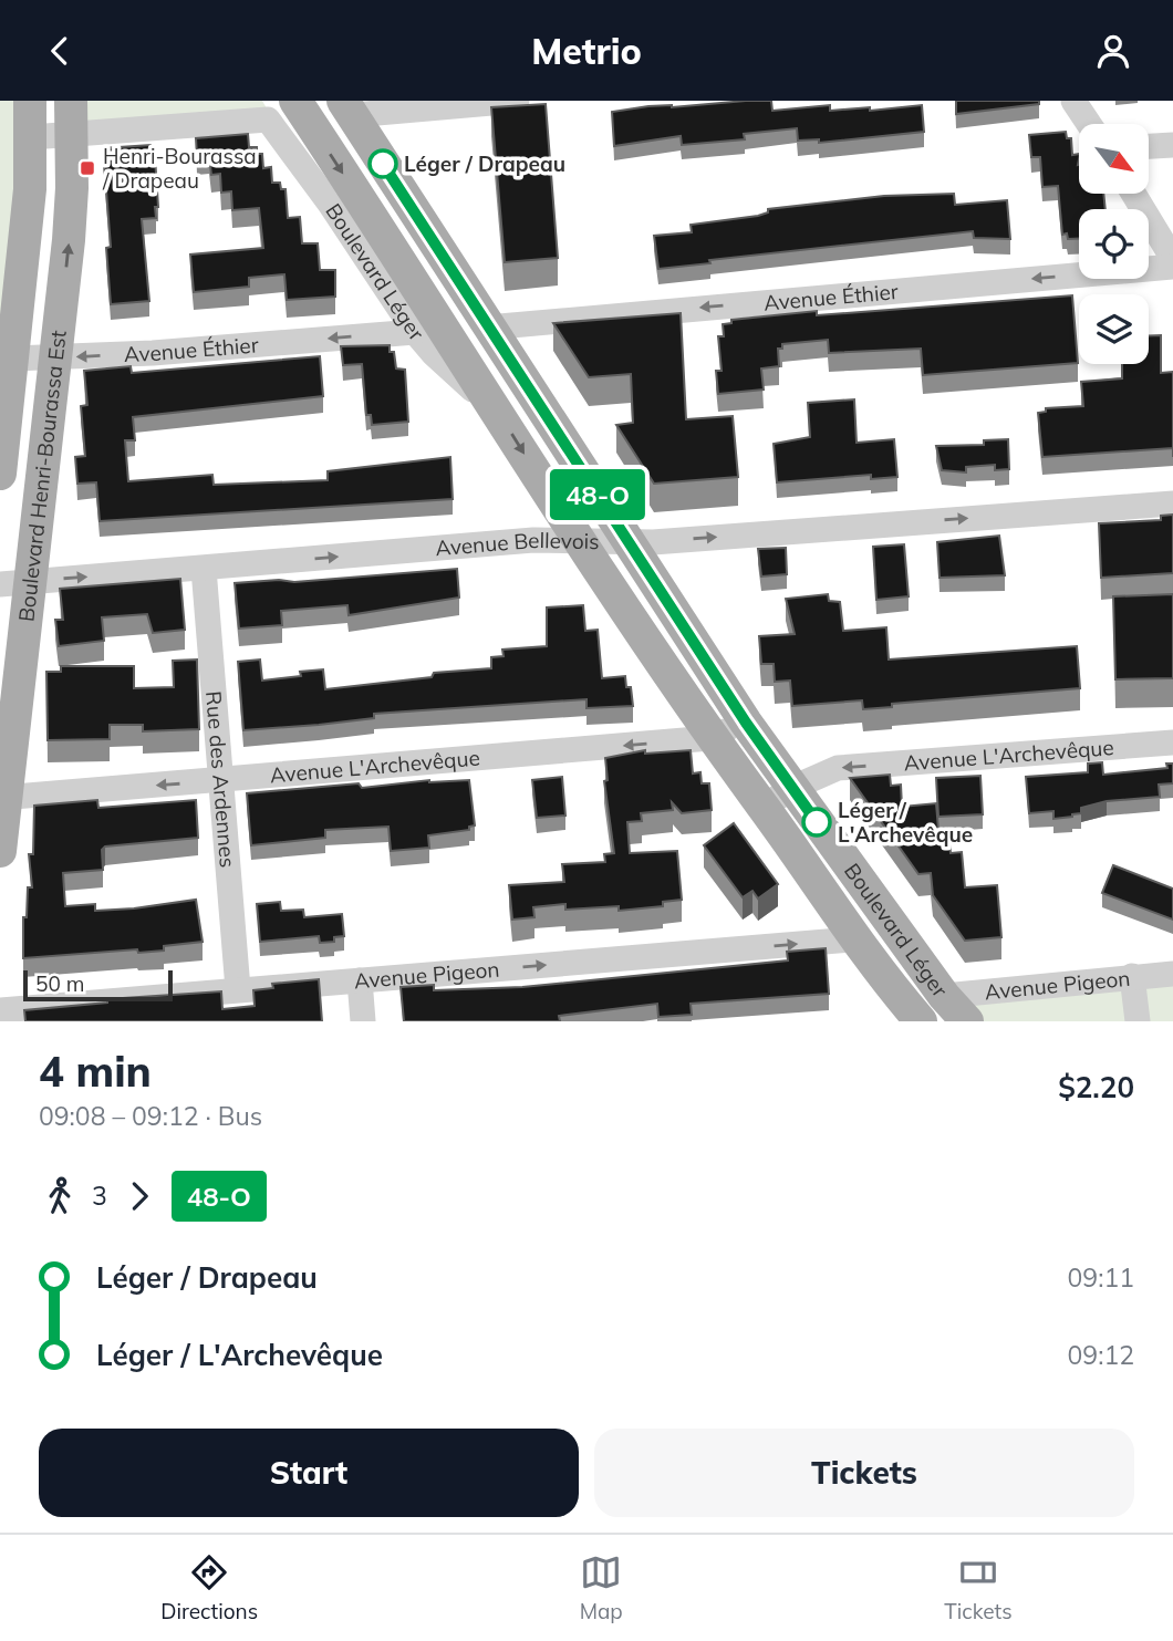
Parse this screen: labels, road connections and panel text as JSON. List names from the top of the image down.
{
  "streets": {
    "main road": ["Boulevard Léger", "Boulevard Henri-Bourassa Est"],
    "street": [
      "Avenue Éthier",
      "Avenue Bellevois",
      "Avenue L'Archevêque",
      "Rue des Ardennes",
      "Avenue Pigeon"
    ]
  },
  "crossings": [
    ["Boulevard Léger", "Avenue Éthier"],
    ["Boulevard Léger", "Boulevard Henri-Bourassa Est"],
    ["Boulevard Léger", "Avenue Bellevois"],
    ["Boulevard Léger", "Avenue L'Archevêque"],
    ["Boulevard Léger", "Avenue Pigeon"],
    ["Avenue Éthier", "Boulevard Henri-Bourassa Est"],
    ["Boulevard Henri-Bourassa Est", "Avenue Bellevois"],
    ["Boulevard Henri-Bourassa Est", "Avenue L'Archevêque"],
    ["Avenue Bellevois", "Rue des Ardennes"],
    ["Avenue L'Archevêque", "Rue des Ardennes"],
    ["Rue des Ardennes", "Avenue Pigeon"]
  ],
  "one_way": [
    "Avenue Éthier",
    "Avenue Bellevois",
    "Avenue L'Archevêque",
    "Avenue Pigeon"
  ],
  "places": {
    "other": ["Léger / Drapeau", "Léger / L'Archevêque"],
    "transit": ["Henri-Bourassa / Drapeau"]
  },
  "lines": ["bus line 48-O"],
  "scale_bar": "50 m",
  "north": "bottom right",
  "page": {
    "header": "Metrio",
    "on_map": "48-O",
    "scale": "50 m",
    "heading": ["4 min", "09:08 – 09:12 · Bus", "$2.20"],
    "legs": ["3", "48-O"],
    "list": [
      {
        "name": "Léger / Drapeau",
        "value": "09:11"
      },
      {
        "name": "Léger / L'Archevêque",
        "value": "09:12"
      }
    ],
    "buttons": ["Start", "Tickets"],
    "tabs": ["Directions", "Map", "Tickets"]
  }
}
